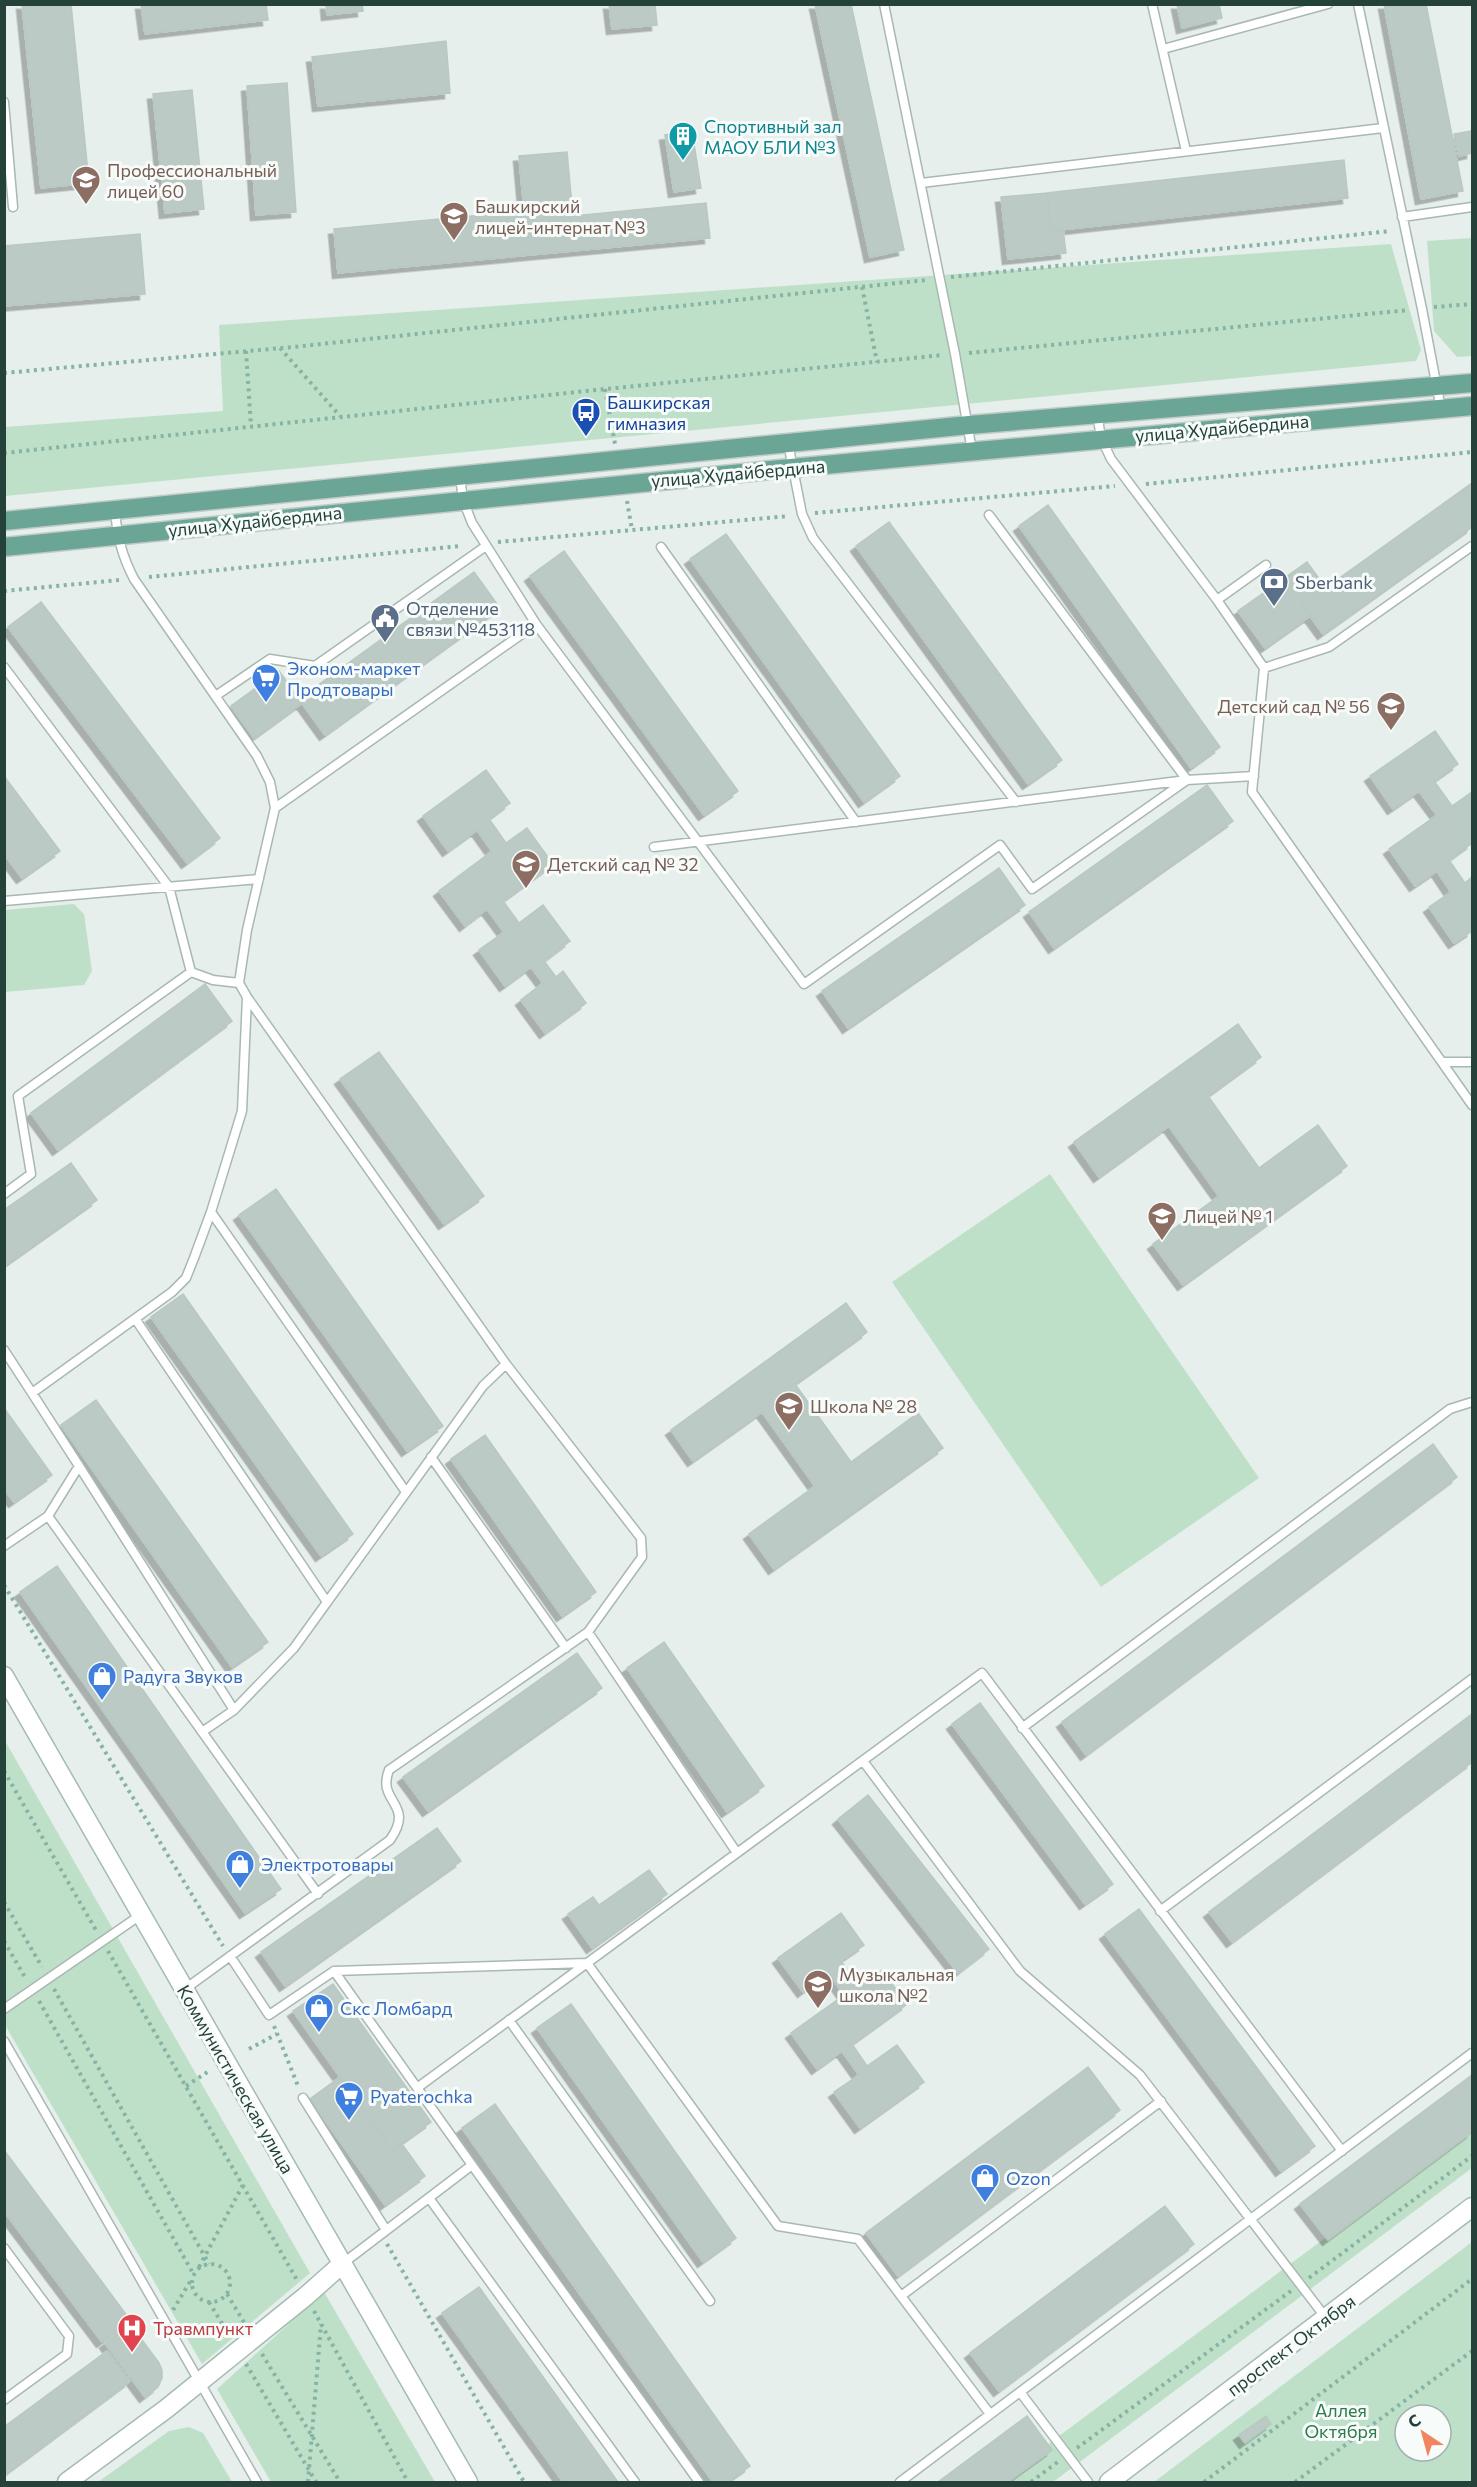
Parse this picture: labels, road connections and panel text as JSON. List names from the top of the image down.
{
  "streets": {
    "main road": ["улица Худайбердина", "Коммунистическая улица", "проспект Октября"]
  },
  "parks": ["Аллея Октября"],
  "places": {
    "building": ["Спортивный зал МАОУ БЛИ №3"],
    "school or university": [
      "Профессиональный лицей 60",
      "Башкирский лицей-интернат №3",
      "Детский сад № 56",
      "Детский сад № 32",
      "Лицей № 1",
      "Школа № 28",
      "Музыкальная школа №2"
    ],
    "bus stop": ["Башкирская гимназия"],
    "bank": ["Sberbank"],
    "public building": ["Отделение связи №453118"],
    "supermarket": ["Эконом-маркет Продтовары", "Pyaterochka"],
    "shop": [
      "Радуга Звуков",
      "Электротовары",
      "Скс Ломбард",
      "Ozon"
    ],
    "hospital": ["Травмпункт"]
  },
  "north": "top left"
}
